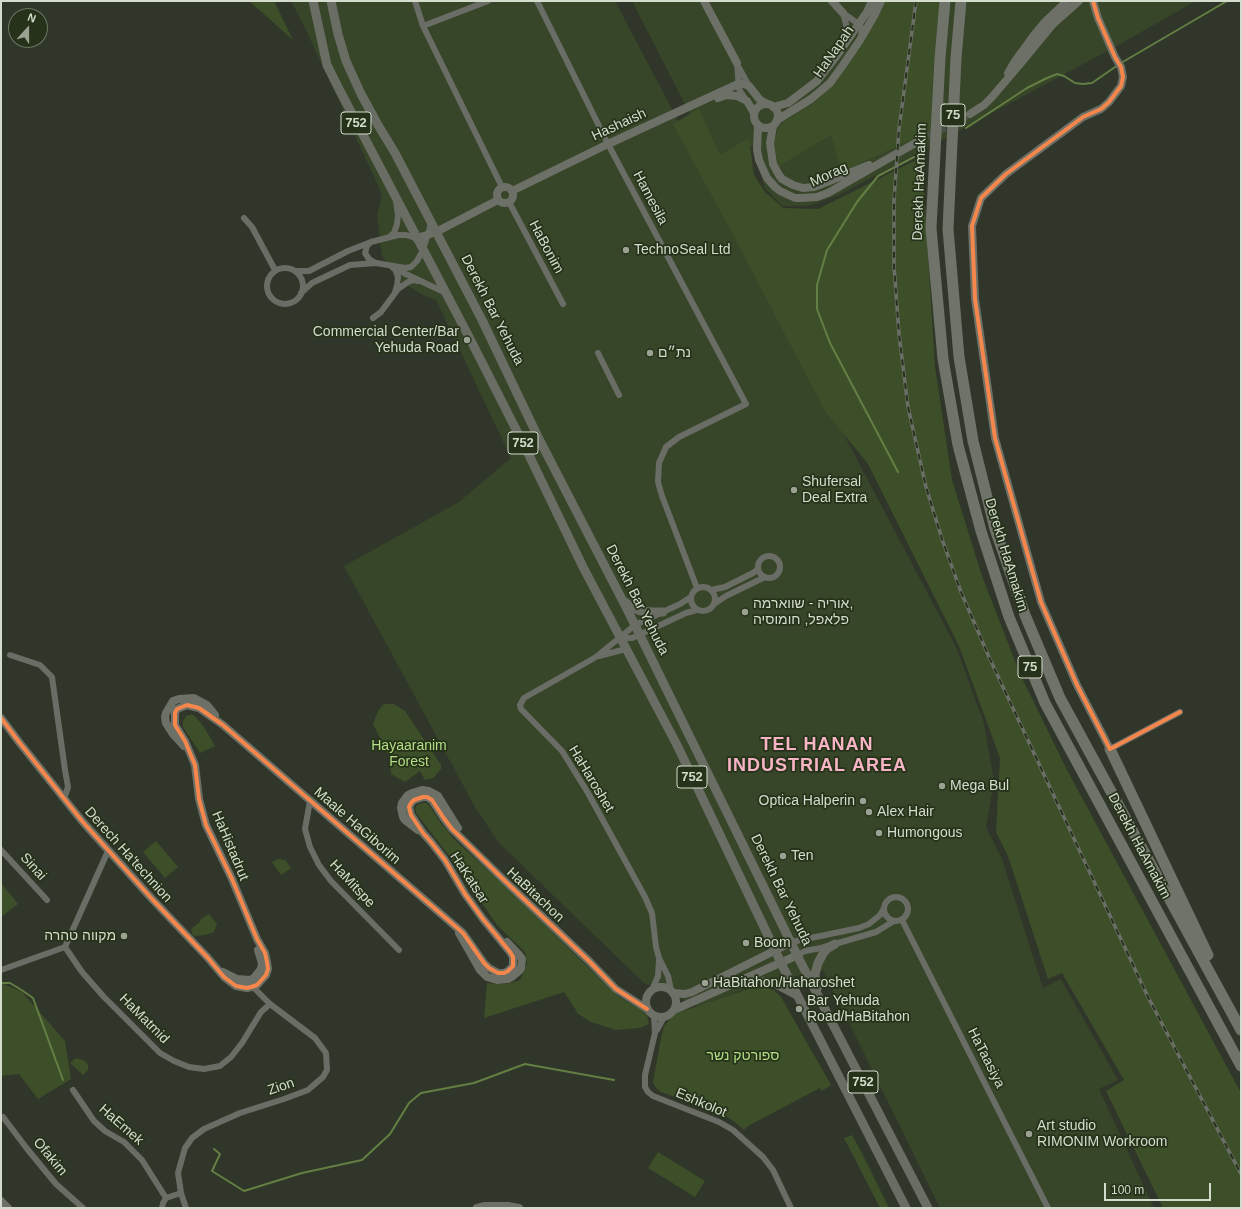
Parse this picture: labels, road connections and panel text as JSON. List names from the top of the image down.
{
  "streets": {
    "highway": ["75", "Derekh HaAmakim"],
    "main road": ["752", "Derekh Bar Yehuda"],
    "street": [
      "HaNapah",
      "Hashaish",
      "Morag",
      "Hamesila",
      "HaBonim",
      "HaHaroshet",
      "Maale HaGiborim",
      "HaHistadrut",
      "Derech Ha'technion",
      "Sinai",
      "HaKatsar",
      "HaMitspe",
      "HaBitachon",
      "HaMatmid",
      "HaTaasiya",
      "Zion",
      "Eshkolot",
      "HaEmek",
      "Ofakim"
    ]
  },
  "crossings": [
    ["HaNapah", "Morag"],
    ["752", "HaHaroshet"],
    ["Hashaish", "Hamesila"],
    ["Hashaish", "HaBonim"],
    ["Hamesila", "HaHaroshet"],
    ["Derekh Bar Yehuda", "HaHaroshet"],
    ["HaHaroshet", "HaBitachon"],
    ["HaHaroshet", "Eshkolot"],
    ["Maale HaGiborim", "HaHistadrut"],
    ["Maale HaGiborim", "HaKatsar"],
    ["Maale HaGiborim", "HaMitspe"],
    ["HaHistadrut", "Derech Ha'technion"],
    ["HaHistadrut", "Zion"],
    ["Derech Ha'technion", "Zion"],
    ["HaKatsar", "HaBitachon"],
    ["HaBitachon", "Eshkolot"],
    ["HaMatmid", "Zion"]
  ],
  "districts": ["TEL HANAN INDUSTRIAL AREA"],
  "parks": ["Hayaaranim Forest", "ספורטק נשר"],
  "places": [
    "TechnoSeal Ltd",
    "Commercial Center/Bar Yehuda Road",
    "נת״ם",
    "Shufersal Deal Extra",
    "אוריה - שווארמה, פלאפל, חומוסיה",
    "Mega Bul",
    "Optica Halperin",
    "Alex Hair",
    "Humongous",
    "Ten",
    "מקווה טהרה",
    "Boom",
    "HaBitahon/Haharoshet",
    "Bar Yehuda Road/HaBitahon",
    "Art studio RIMONIM Workroom"
  ],
  "scale_bar": "100 m",
  "north": "top"
}
